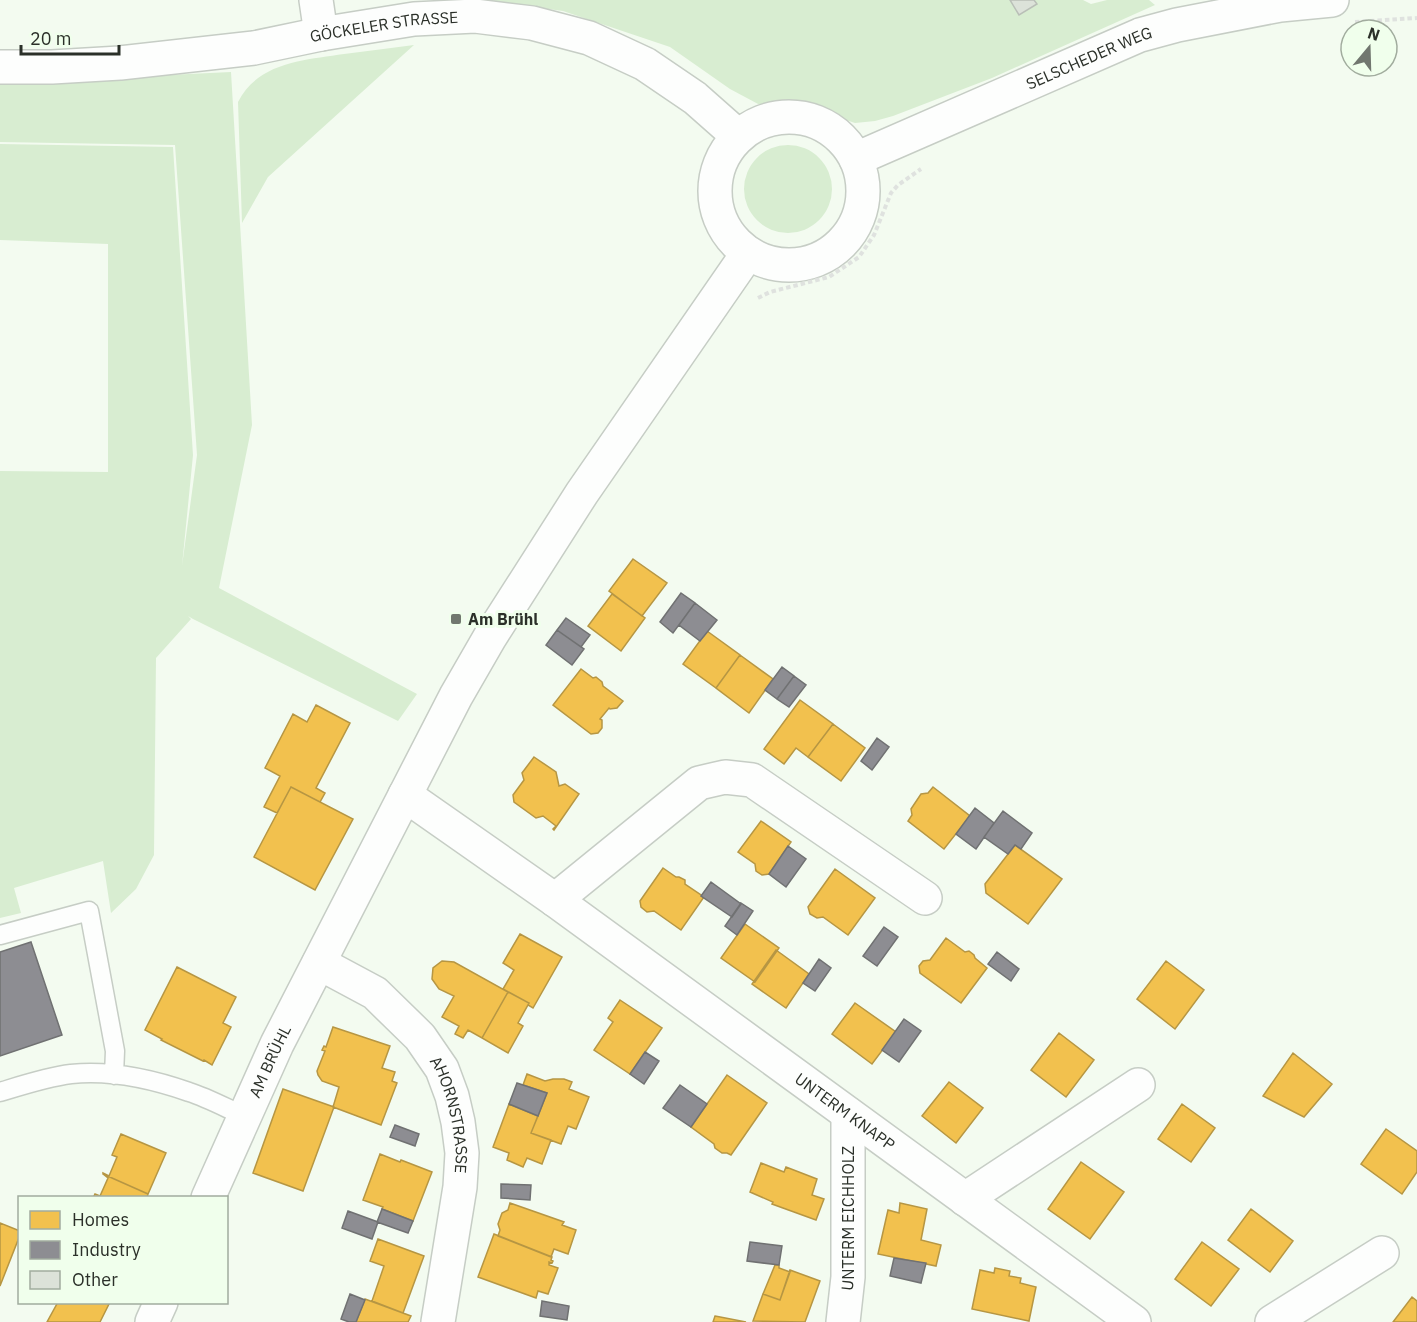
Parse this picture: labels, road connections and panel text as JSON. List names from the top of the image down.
{
  "streets": {
    "street": [
      "GÖCKELER STRASSE",
      "SELSCHEDER WEG",
      "AM BRÜHL",
      "UNTERM KNAPP",
      "AHORNSTRASSE",
      "UNTERM EICHHOLZ"
    ]
  },
  "crossings": [
    ["GÖCKELER STRASSE", "SELSCHEDER WEG"],
    ["GÖCKELER STRASSE", "AM BRÜHL"],
    ["SELSCHEDER WEG", "AM BRÜHL"],
    ["AM BRÜHL", "UNTERM KNAPP"],
    ["AM BRÜHL", "AHORNSTRASSE"],
    ["UNTERM KNAPP", "UNTERM EICHHOLZ"]
  ],
  "places": {
    "transit": ["Am Brühl"]
  },
  "legend": ["Homes", "Industry", "Other"],
  "scale_bar": "20 m",
  "north": "top"
}
